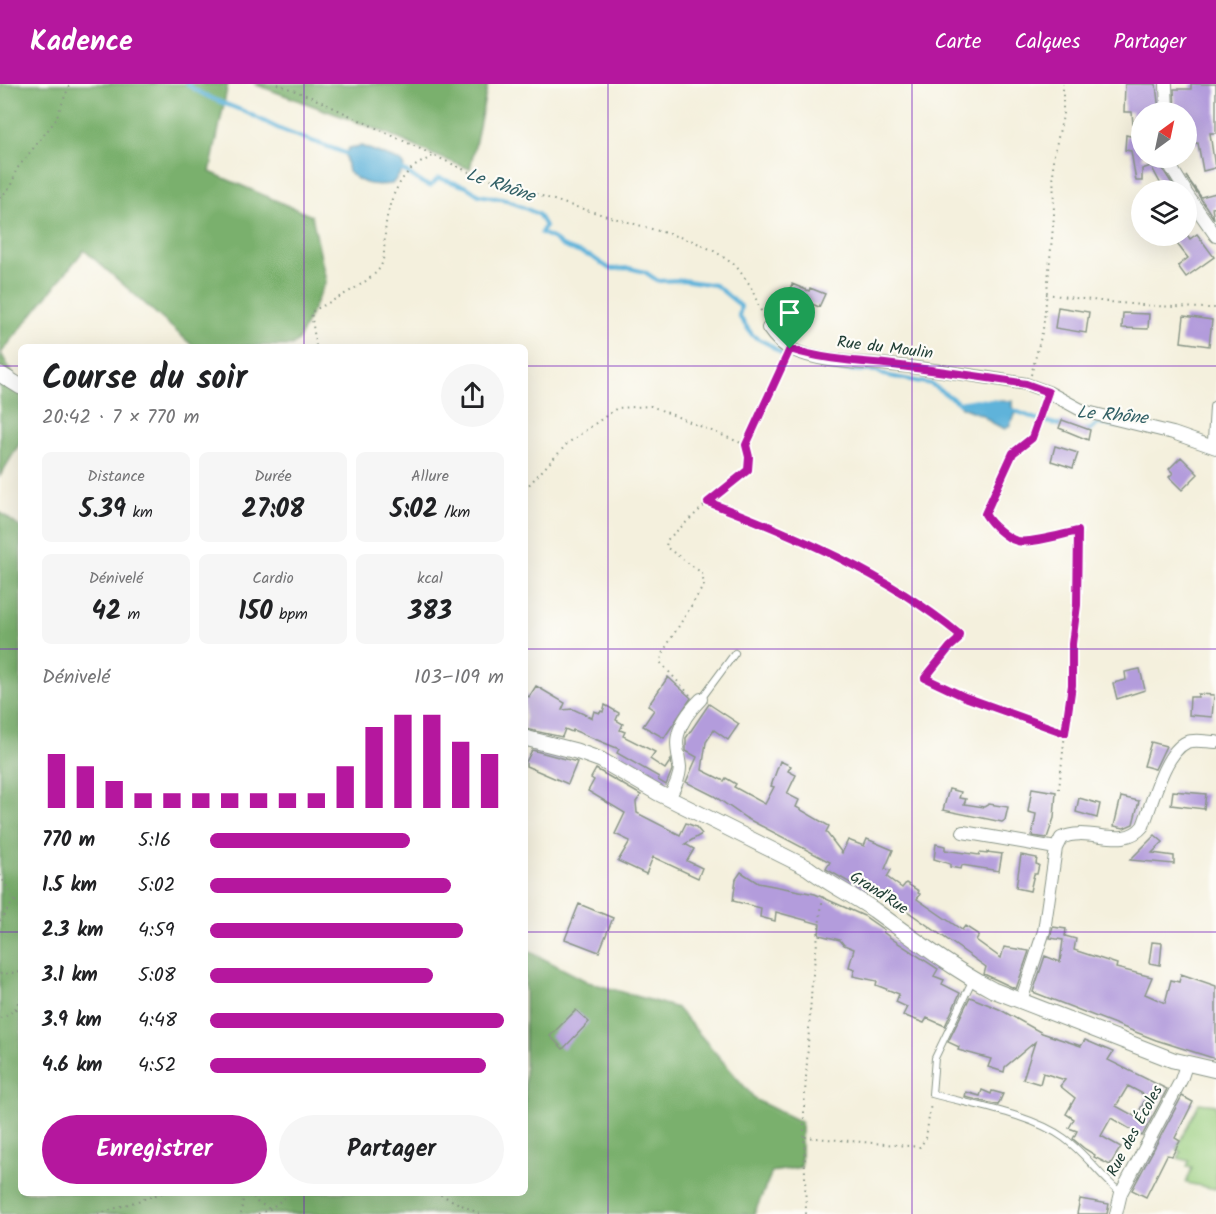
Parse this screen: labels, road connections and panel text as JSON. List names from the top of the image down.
{
  "streets": {
    "street": ["Rue du Moulin", "Grand'Rue", "Rue des Écoles"]
  },
  "crossings": [
    ["Grand'Rue", "Rue des Écoles"]
  ],
  "water": ["Le Rhône"],
  "north": "top right",
  "page": {
    "header": "Kadence",
    "nav": ["Carte", "Calques", "Partager"],
    "heading": ["Course du soir", "20:42 · 7 × 770 m"],
    "stats": [
      ["Distance", "5.39 km"],
      ["Durée", "27:08"],
      ["Allure", "5:02 /km"],
      ["Dénivelé", "42 m"],
      ["Cardio", "150 bpm"],
      ["kcal", "383"]
    ],
    "chart": ["Dénivelé", "103–109 m"],
    "list": [
      {
        "name": "770 m",
        "note": "5:16"
      },
      {
        "name": "1.5 km",
        "note": "5:02"
      },
      {
        "name": "2.3 km",
        "note": "4:59"
      },
      {
        "name": "3.1 km",
        "note": "5:08"
      },
      {
        "name": "3.9 km",
        "note": "4:48"
      },
      {
        "name": "4.6 km",
        "note": "4:52"
      }
    ],
    "buttons": ["Enregistrer", "Partager"]
  }
}
